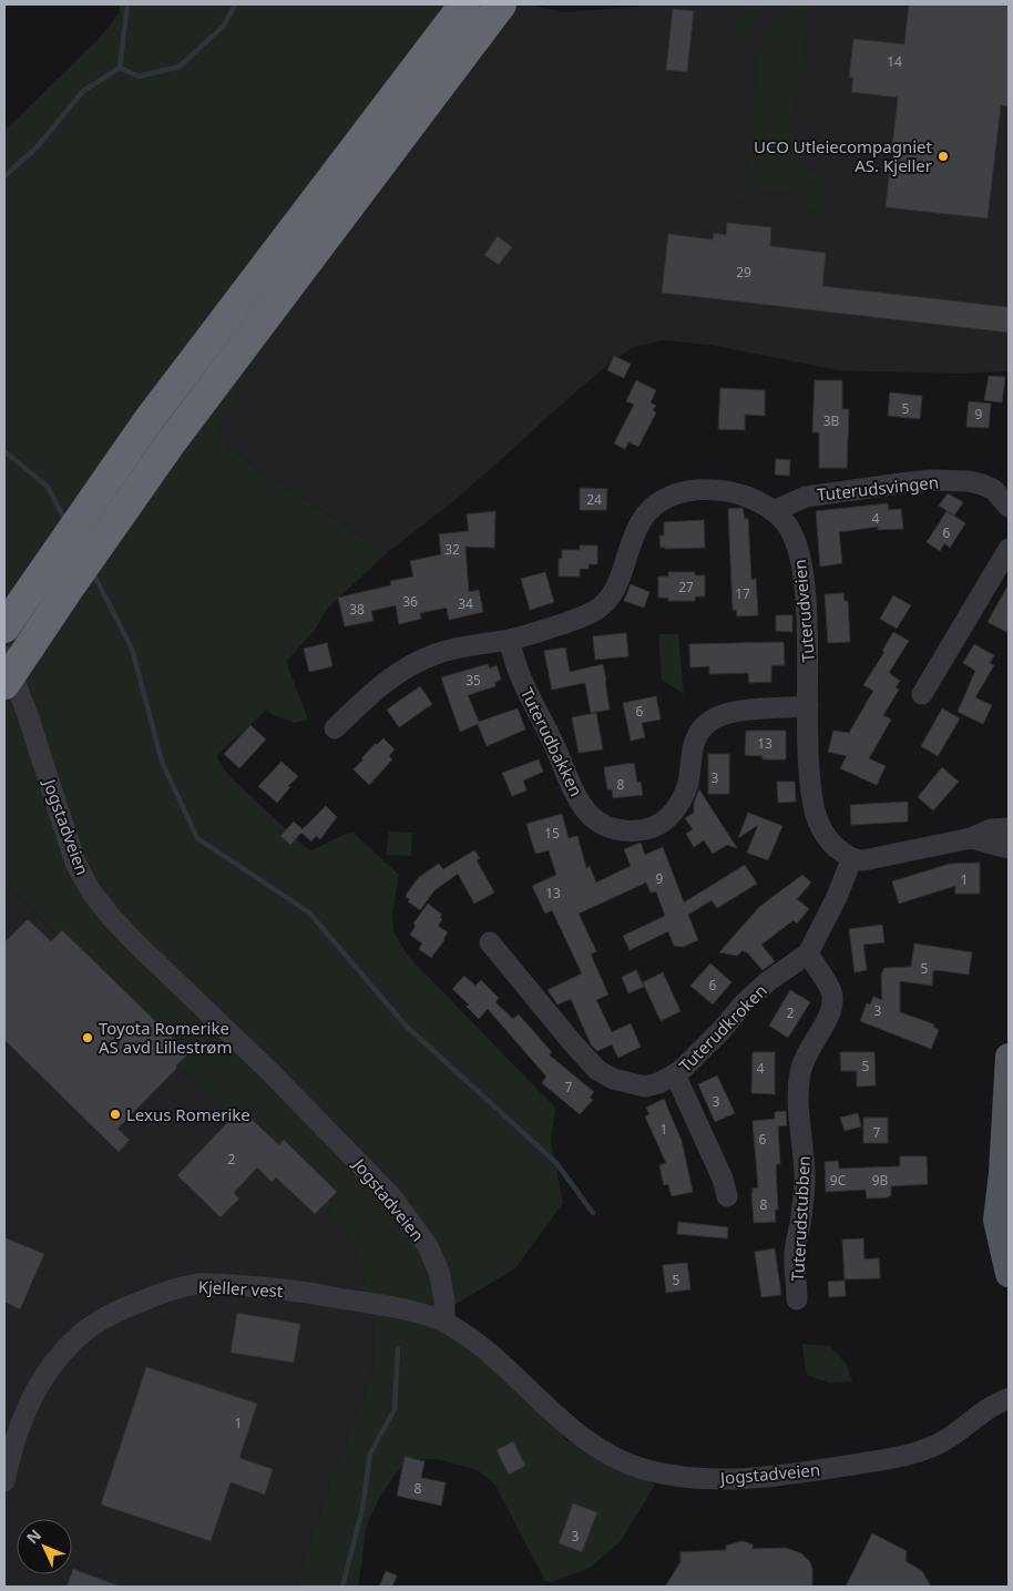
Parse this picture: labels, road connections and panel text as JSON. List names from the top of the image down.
{
  "streets": {
    "street": [
      "Tuterudsvingen",
      "Tuterudveien",
      "Tuterudbakken",
      "Jogstadveien",
      "Tuterudkroken",
      "Tuterudstubben",
      "Kjeller vest"
    ]
  },
  "crossings": [
    ["Tuterudsvingen", "Tuterudveien"],
    ["Tuterudveien", "Tuterudbakken"],
    ["Tuterudveien", "Tuterudkroken"],
    ["Jogstadveien", "Kjeller vest"],
    ["Tuterudkroken", "Tuterudstubben"]
  ],
  "places": ["UCO Utleiecompagniet AS. Kjeller", "Toyota Romerike AS avd Lillestrøm", "Lexus Romerike"],
  "house_numbers": [
    "14",
    "29",
    "5",
    "9",
    "3B",
    "24",
    "4",
    "6",
    "32",
    "27",
    "17",
    "36",
    "34",
    "38",
    "35",
    "6",
    "13",
    "3",
    "8",
    "15",
    "9",
    "1",
    "13",
    "5",
    "6",
    "3",
    "2",
    "5",
    "4",
    "7",
    "3",
    "1",
    "7",
    "6",
    "2",
    "9C",
    "9B",
    "8",
    "5",
    "1",
    "8",
    "3"
  ],
  "north": "top left"
}
